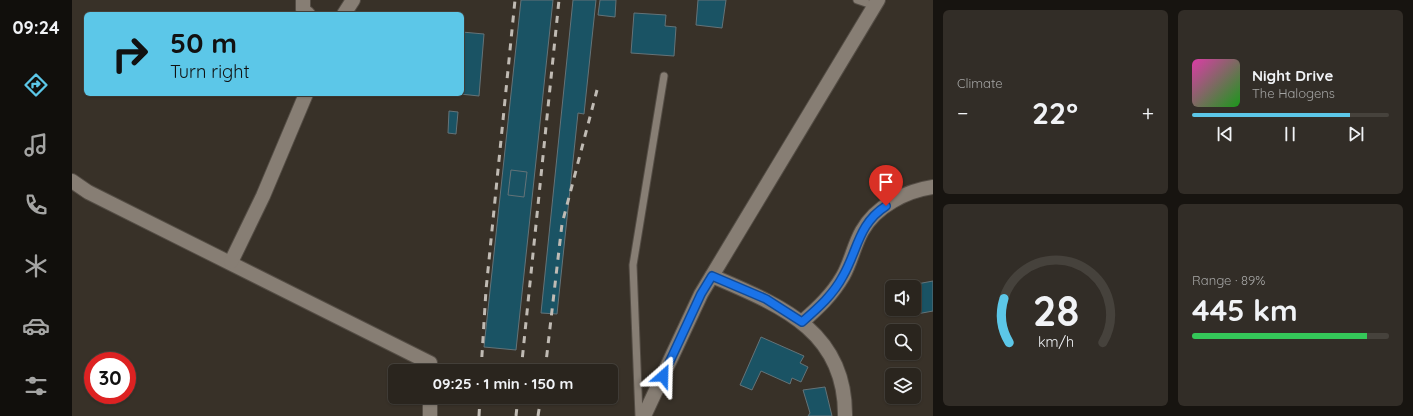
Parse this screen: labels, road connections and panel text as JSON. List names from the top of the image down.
{
  "page": {
    "tabs": "09:24",
    "tile": [
      "Climate",
      ["Range · 89%", "445 km"]
    ],
    "turn": ["50 m", "Turn right"],
    "song": ["Night Drive", "The Halogens"],
    "heat": ["−", "22°", "+"],
    "limit": "30",
    "trip": "09:25 · 1 min · 150 m",
    "gauge": ["28", "km/h"]
  }
}
